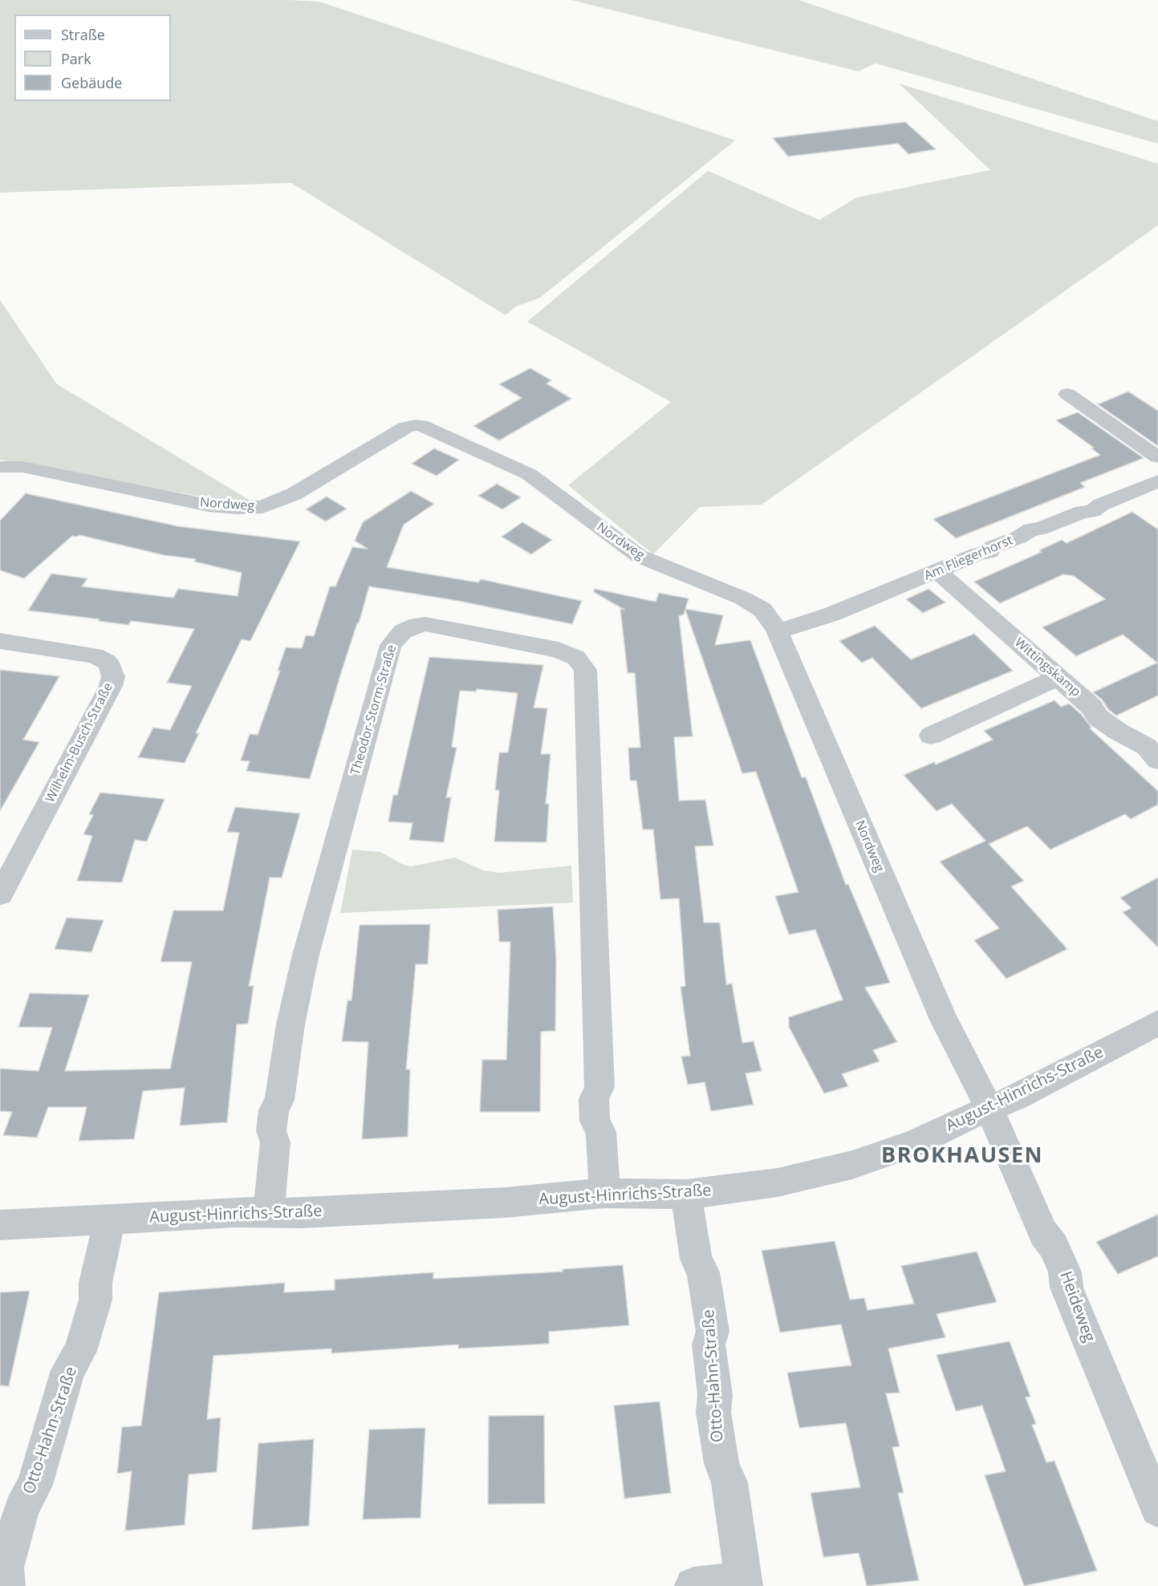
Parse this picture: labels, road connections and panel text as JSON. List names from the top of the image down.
{
  "streets": {
    "street": [
      "Nordweg",
      "Am Fliegerhorst",
      "Wittingskamp",
      "Theodor-Storm-Straße",
      "Wilhelm-Busch-Straße",
      "August-Hinrichs-Straße",
      "Heideweg",
      "Otto-Hahn-Straße"
    ]
  },
  "crossings": [
    ["Nordweg", "Am Fliegerhorst"],
    ["Nordweg", "August-Hinrichs-Straße"],
    ["Nordweg", "Heideweg"],
    ["Am Fliegerhorst", "Wittingskamp"],
    ["Theodor-Storm-Straße", "August-Hinrichs-Straße"],
    ["August-Hinrichs-Straße", "Heideweg"],
    ["August-Hinrichs-Straße", "Otto-Hahn-Straße"]
  ],
  "districts": ["BROKHAUSEN"],
  "legend": ["Straße", "Park", "Gebäude"]
}
